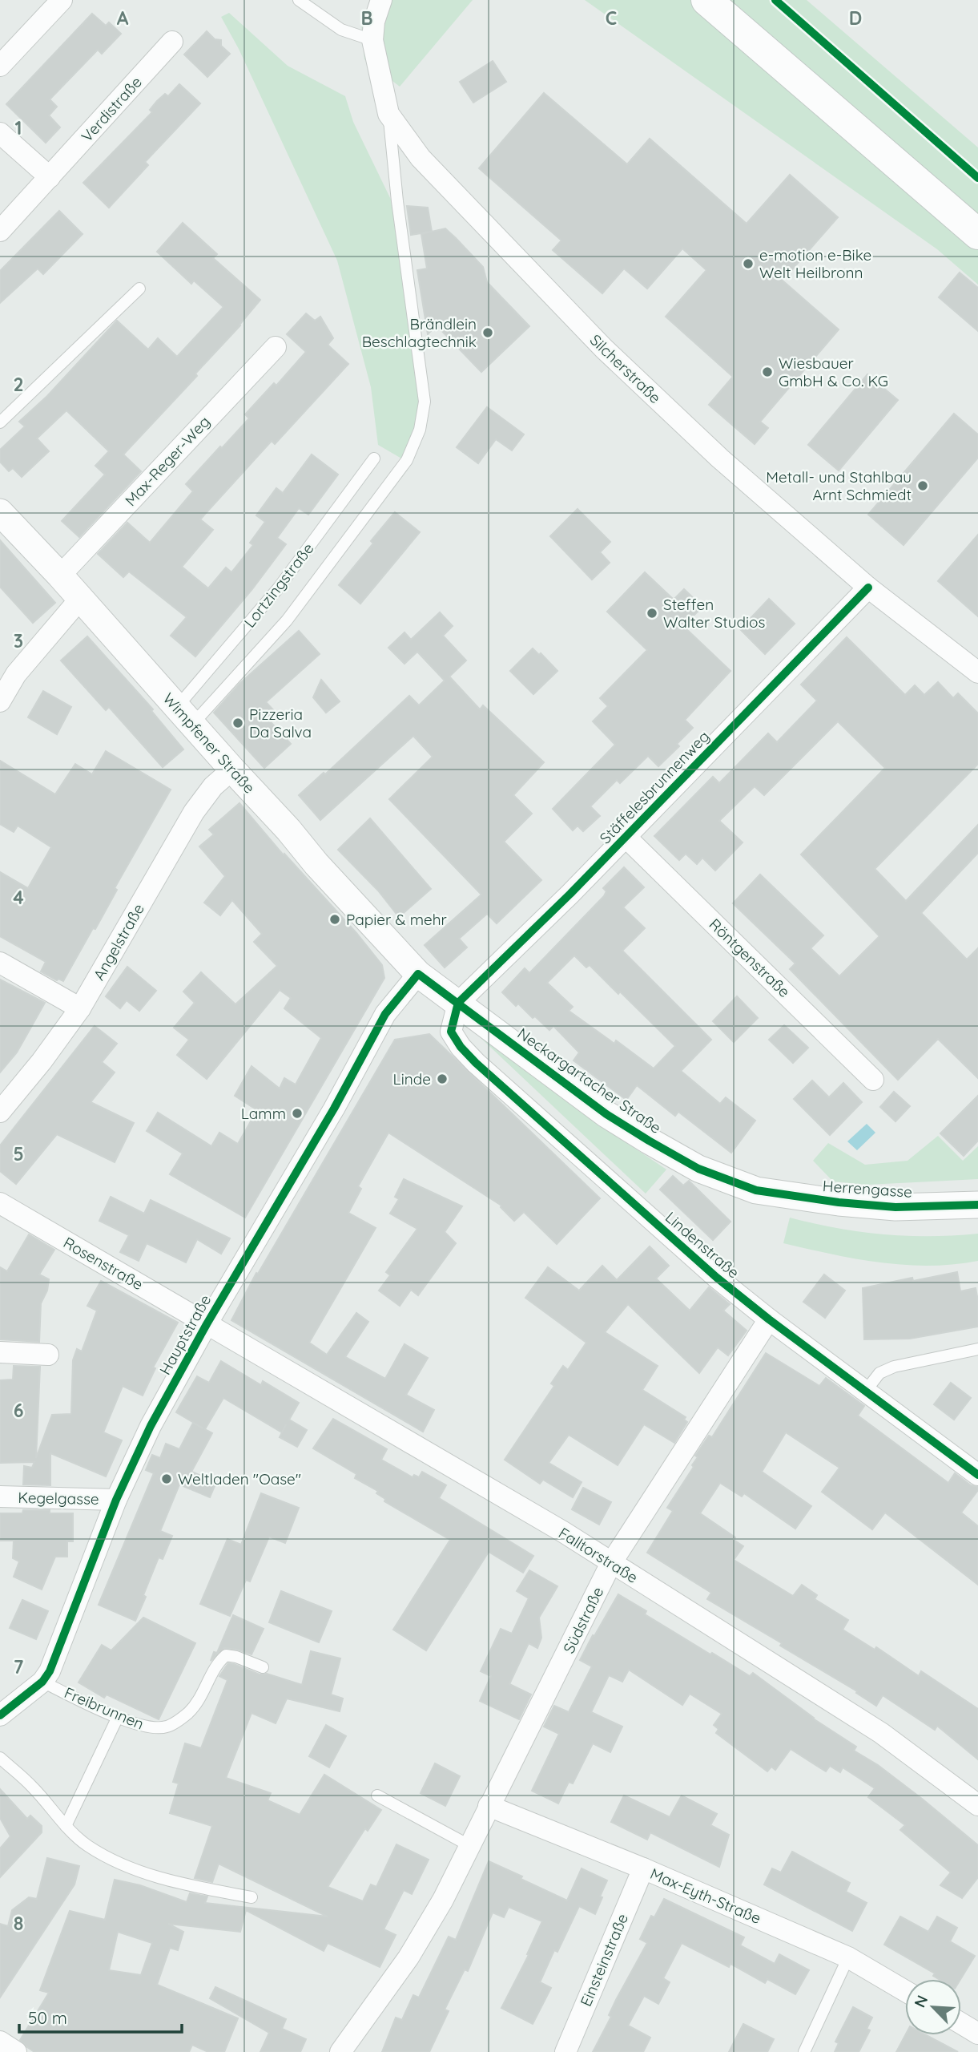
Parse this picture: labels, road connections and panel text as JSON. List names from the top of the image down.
{
  "streets": {
    "street": [
      "Verdistraße",
      "Silcherstraße",
      "Max-Reger-Weg",
      "Wimpfener Straße",
      "Stäffelesbrunnenweg",
      "Angelstraße",
      "Röntgenstraße",
      "Neckargartacher Straße",
      "Herrengasse",
      "Lindenstraße",
      "Rosenstraße",
      "Hauptstraße",
      "Kegelgasse",
      "Falltorstraße",
      "Südstraße",
      "Max-Eyth-Straße",
      "Einsteinstraße"
    ],
    "lane": ["Lortzingstraße", "Freibrunnen"]
  },
  "crossings": [
    ["Silcherstraße", "Lortzingstraße"],
    ["Silcherstraße", "Stäffelesbrunnenweg"],
    ["Max-Reger-Weg", "Wimpfener Straße"],
    ["Lortzingstraße", "Wimpfener Straße"],
    ["Wimpfener Straße", "Angelstraße"],
    ["Wimpfener Straße", "Neckargartacher Straße"],
    ["Wimpfener Straße", "Hauptstraße"],
    ["Stäffelesbrunnenweg", "Röntgenstraße"],
    ["Stäffelesbrunnenweg", "Neckargartacher Straße"],
    ["Stäffelesbrunnenweg", "Lindenstraße"],
    ["Neckargartacher Straße", "Herrengasse"],
    ["Neckargartacher Straße", "Lindenstraße"],
    ["Neckargartacher Straße", "Hauptstraße"],
    ["Lindenstraße", "Südstraße"],
    ["Rosenstraße", "Hauptstraße"],
    ["Rosenstraße", "Falltorstraße"],
    ["Hauptstraße", "Kegelgasse"],
    ["Hauptstraße", "Falltorstraße"],
    ["Hauptstraße", "Freibrunnen"],
    ["Falltorstraße", "Südstraße"],
    ["Südstraße", "Max-Eyth-Straße"],
    ["Max-Eyth-Straße", "Einsteinstraße"]
  ],
  "places": [
    "e-motion e-Bike Welt Heilbronn",
    "Brändlein Beschlagtechnik",
    "Wiesbauer GmbH & Co. KG",
    "Metall- und Stahlbau Arnt Schmiedt",
    "Steffen Walter Studios",
    "Pizzeria Da Salva",
    "Papier & mehr",
    "Linde",
    "Lamm",
    "Weltladen \"Oase\""
  ],
  "scale_bar": "50 m",
  "north": "top left",
  "grid": {
    "columns": [
      "A",
      "B",
      "C",
      "D"
    ],
    "rows": [
      "1",
      "2",
      "3",
      "4",
      "5",
      "6",
      "7",
      "8"
    ]
  }
}
